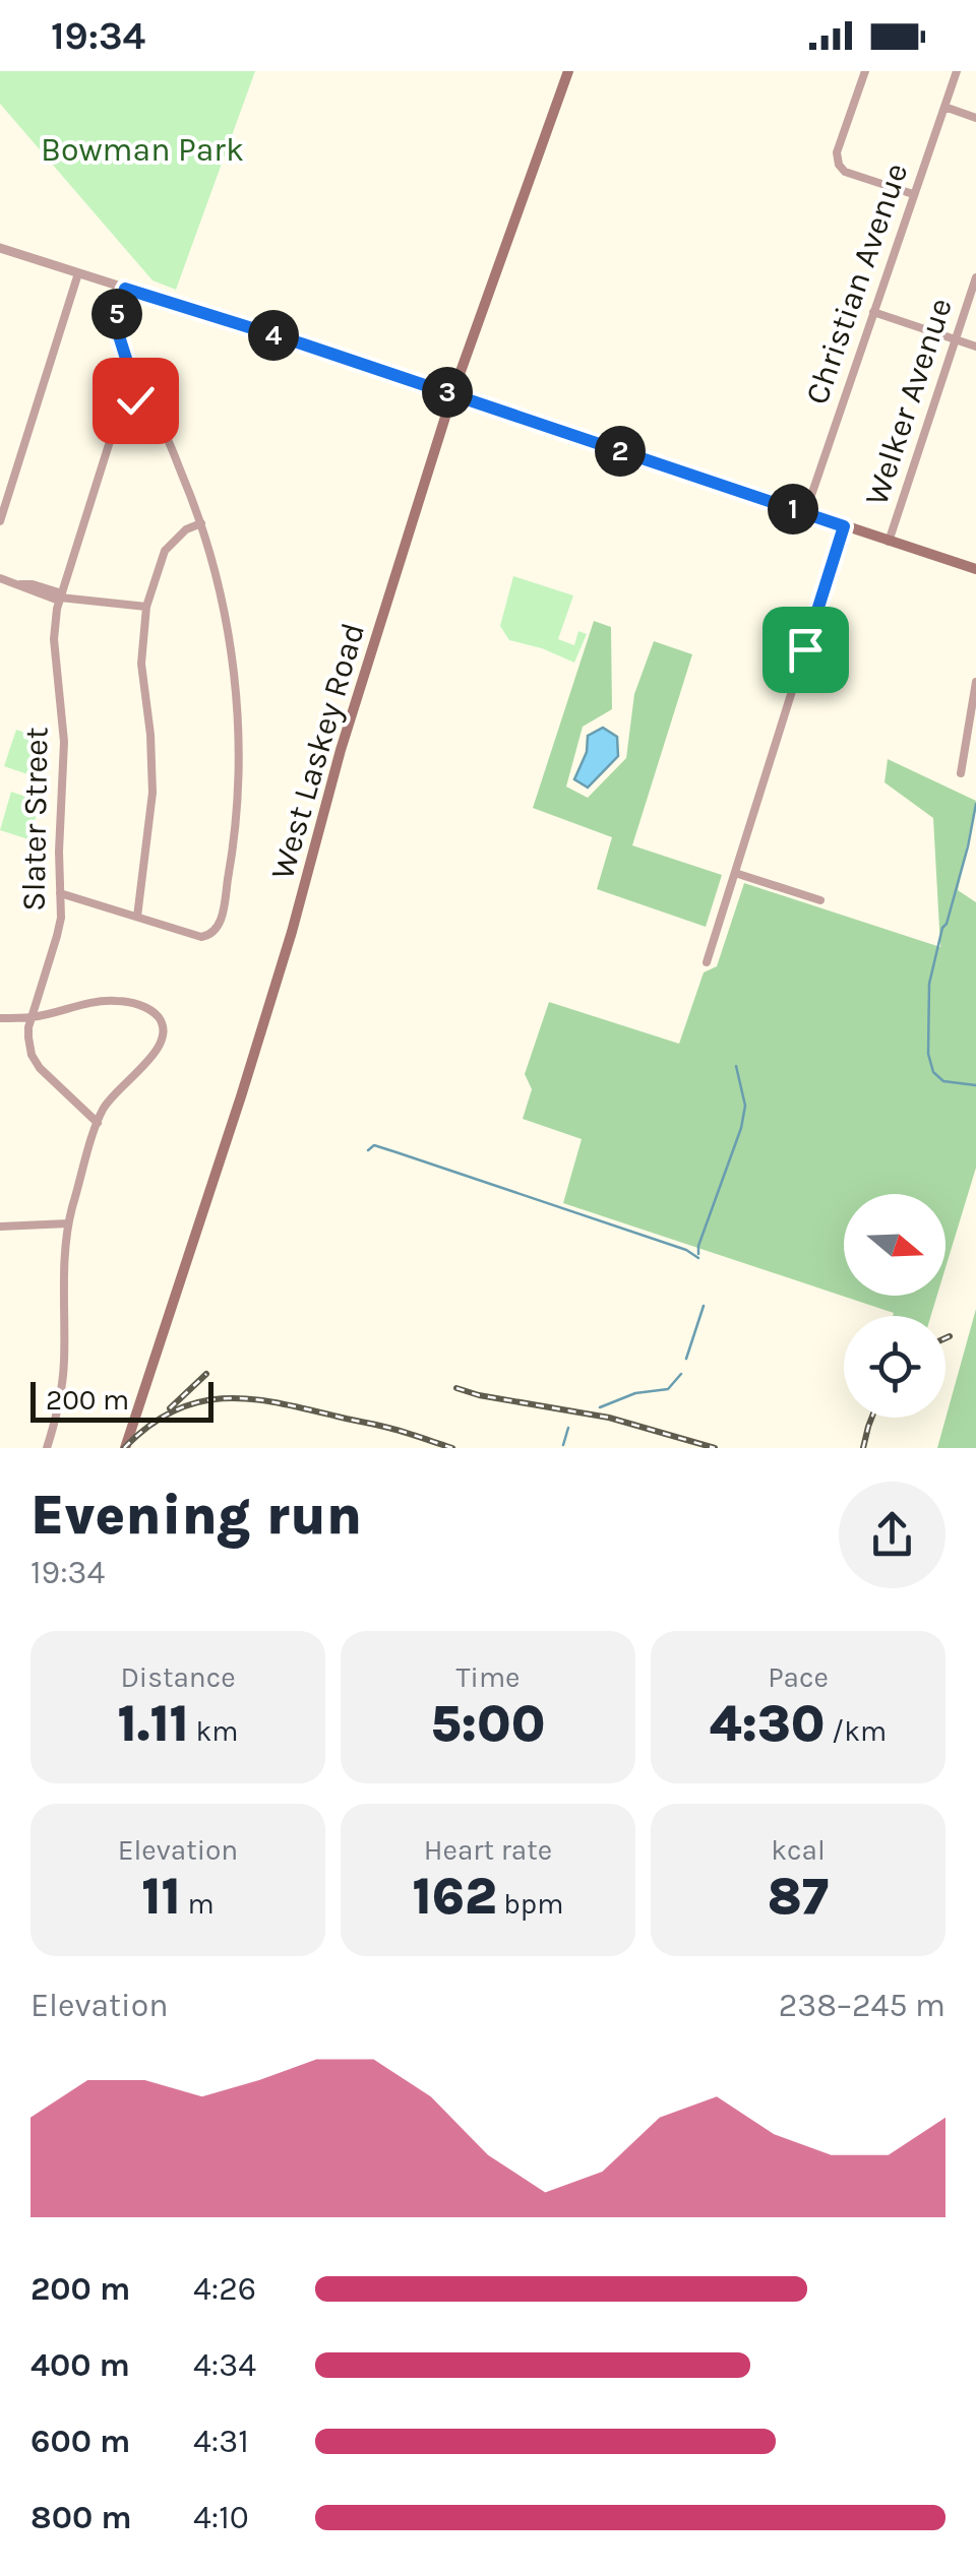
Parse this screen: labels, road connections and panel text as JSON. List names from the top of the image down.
{
  "streets": {
    "main road": ["West Laskey Road"],
    "street": ["Christian Avenue", "Welker Avenue", "Slater Street"]
  },
  "parks": ["Bowman Park"],
  "scale_bar": "200 m",
  "north": "right",
  "page": {
    "status": "19:34",
    "pins": [
      "5",
      "4",
      "3",
      "2",
      "1"
    ],
    "scale": "200 m",
    "heading": ["Evening run", "19:34"],
    "stats": [
      ["Distance", "1.11 km"],
      ["Time", "5:00"],
      ["Pace", "4:30 /km"],
      ["Elevation", "11 m"],
      ["Heart rate", "162 bpm"],
      ["kcal", "87"]
    ],
    "chart": ["Elevation", "238–245 m"],
    "list": [
      {
        "name": "200 m",
        "note": "4:26"
      },
      {
        "name": "400 m",
        "note": "4:34"
      },
      {
        "name": "600 m",
        "note": "4:31"
      },
      {
        "name": "800 m",
        "note": "4:10"
      }
    ]
  }
}
